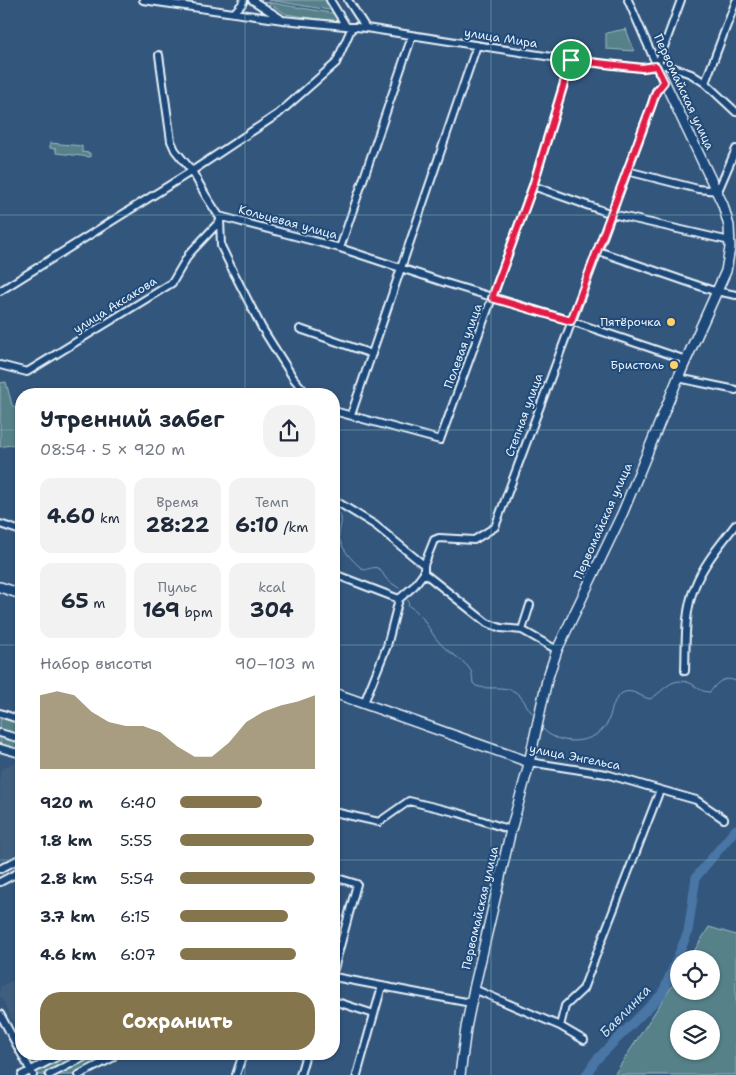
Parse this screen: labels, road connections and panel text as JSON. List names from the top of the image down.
{
  "streets": {
    "street": [
      "улица Мира",
      "Первомайская улица",
      "Кольцевая улица",
      "улица Аксакова",
      "Полевая улица",
      "Степная улица",
      "улица Энгельса"
    ]
  },
  "crossings": [
    ["улица Мира", "Первомайская улица"],
    ["улица Мира", "Полевая улица"],
    ["Первомайская улица", "Кольцевая улица"],
    ["Первомайская улица", "Степная улица"],
    ["Первомайская улица", "улица Энгельса"],
    ["Кольцевая улица", "улица Аксакова"],
    ["Кольцевая улица", "Полевая улица"],
    ["Кольцевая улица", "Степная улица"]
  ],
  "water": ["Бавлинка"],
  "places": ["Пятёрочка", "Бристоль"],
  "page": {
    "heading": ["Утренний забег", "08:54 · 5 × 920 m"],
    "stats": [
      ["4.60 km"],
      ["Время", "28:22"],
      ["Темп", "6:10 /km"],
      ["65 m"],
      ["Пульс", "169 bpm"],
      ["kcal", "304"]
    ],
    "chart": ["Набор высоты", "90–103 m"],
    "list": [
      {
        "name": "920 m",
        "note": "6:40"
      },
      {
        "name": "1.8 km",
        "note": "5:55"
      },
      {
        "name": "2.8 km",
        "note": "5:54"
      },
      {
        "name": "3.7 km",
        "note": "6:15"
      },
      {
        "name": "4.6 km",
        "note": "6:07"
      }
    ],
    "buttons": "Сохранить"
  }
}
